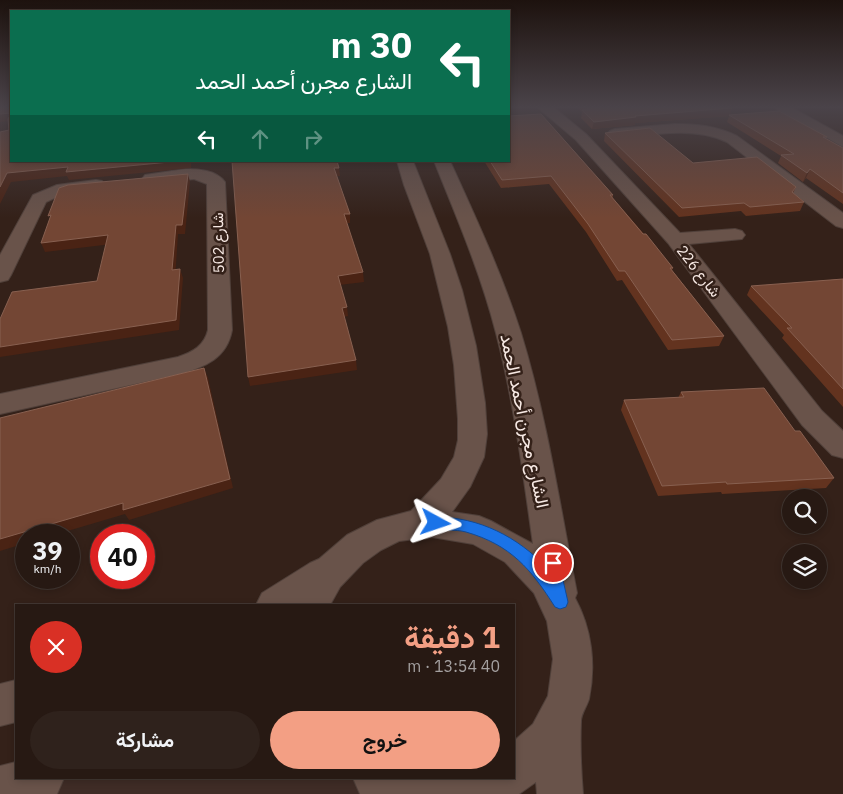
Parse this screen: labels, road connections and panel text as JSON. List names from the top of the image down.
{
  "streets": {
    "street": ["شارع 502", "شارع 226", "الشارع مجرن أحمد الحمد"]
  },
  "page": {
    "turn": ["30 m", "الشارع مجرن أحمد الحمد"],
    "speed": "39 km/h",
    "limit": "40",
    "heading": ["1 دقيقة", "40 m · 13:54"],
    "buttons": ["خروج", "مشاركة"]
  }
}
